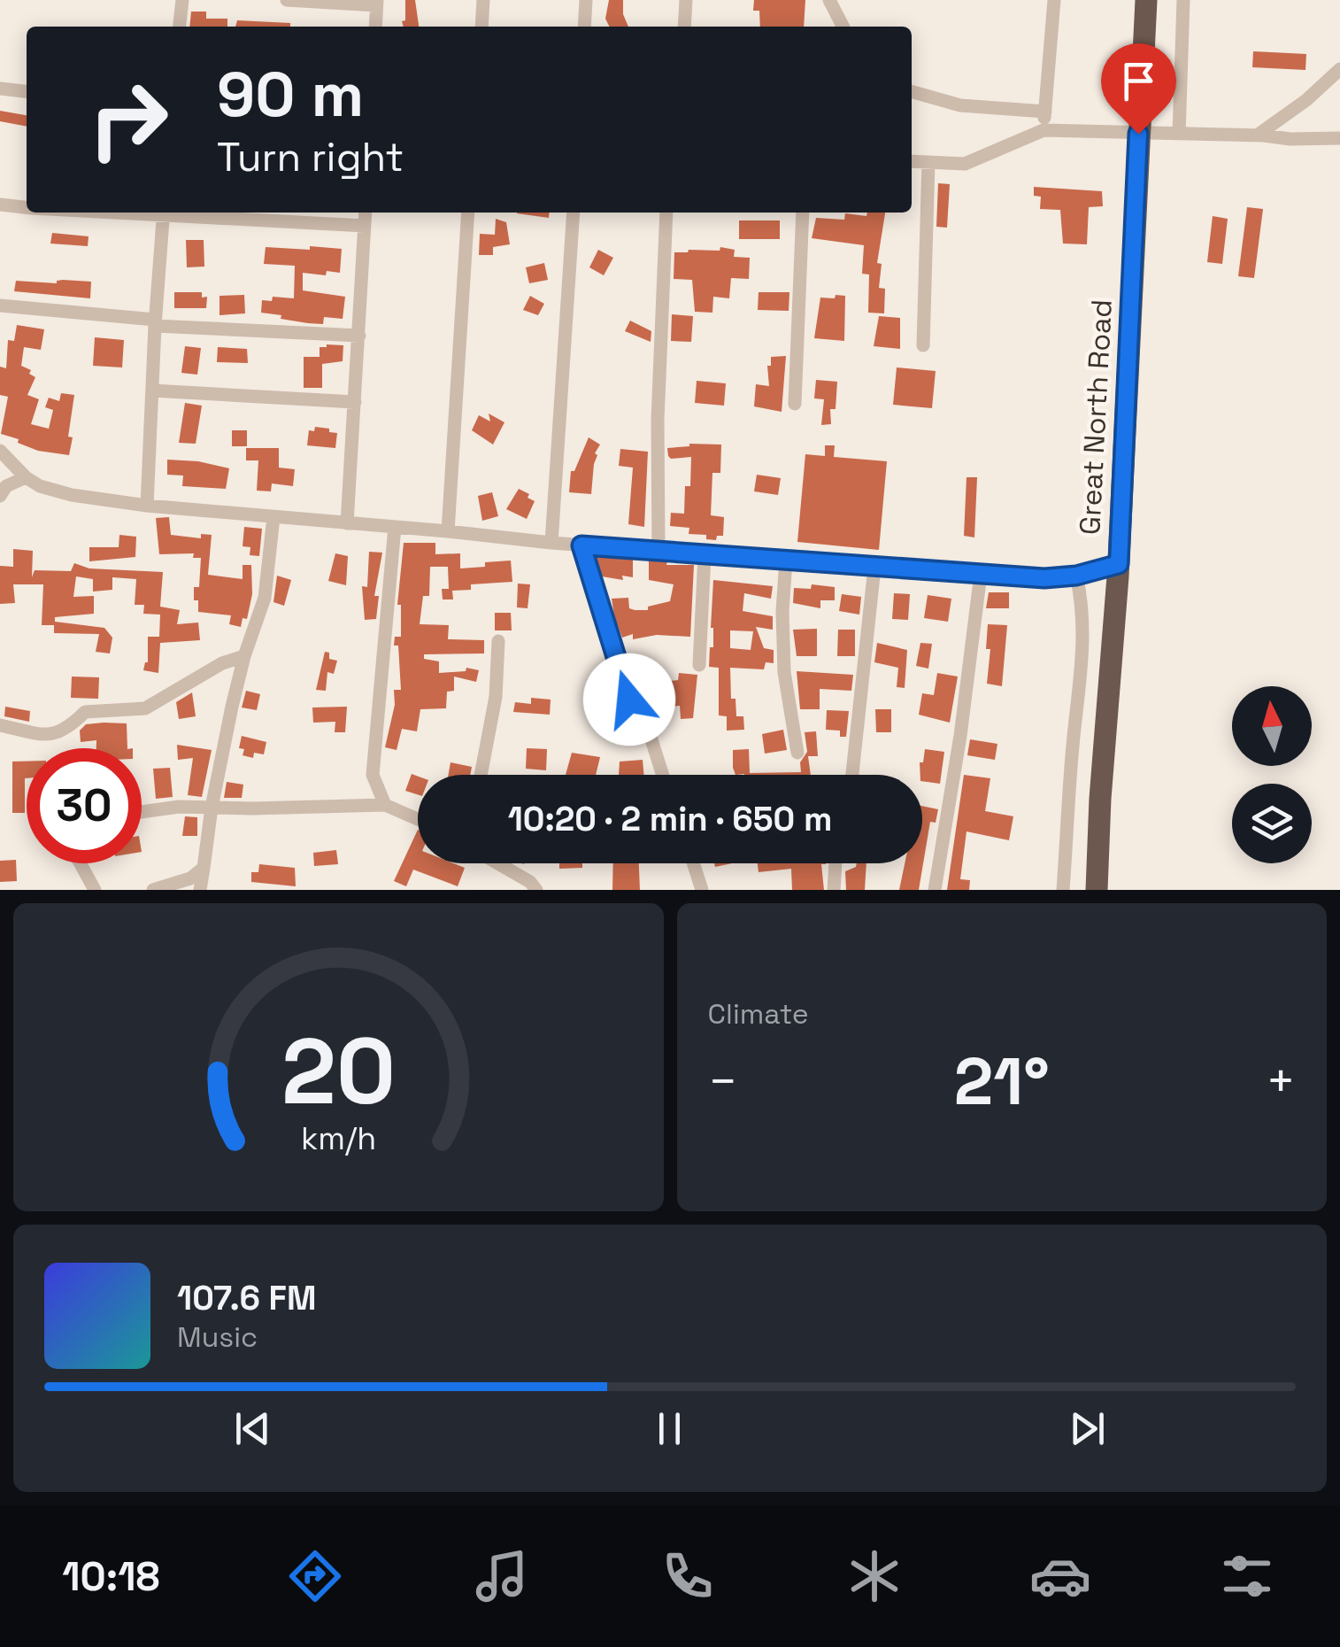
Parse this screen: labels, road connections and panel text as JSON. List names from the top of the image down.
{
  "streets": {
    "highway": ["Great North Road"]
  },
  "north": "top",
  "page": {
    "turn": ["90 m", "Turn right"],
    "limit": "30",
    "trip": "10:20 · 2 min · 650 m",
    "tile": "Climate",
    "heat": ["−", "21°", "+"],
    "song": ["107.6 FM", "Music"],
    "tabs": "10:18",
    "gauge": ["20", "km/h"]
  }
}
